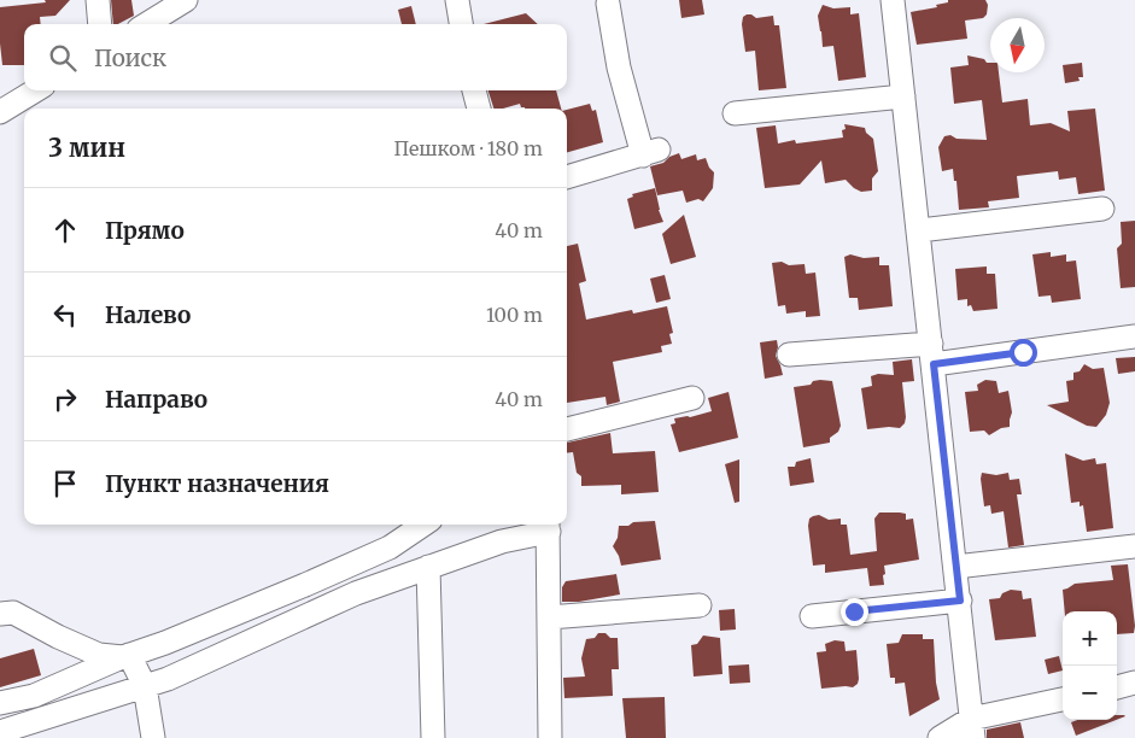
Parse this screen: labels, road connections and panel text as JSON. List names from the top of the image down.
{
  "north": "bottom",
  "page": {
    "search": "Поиск",
    "heading": ["3 мин", "Пешком · 180 m"],
    "list": [
      ["Прямо", "40 m"],
      ["Налево", "100 m"],
      ["Направо", "40 m"],
      "Пункт назначения"
    ],
    "map_buttons": ["+", "−"]
  }
}
